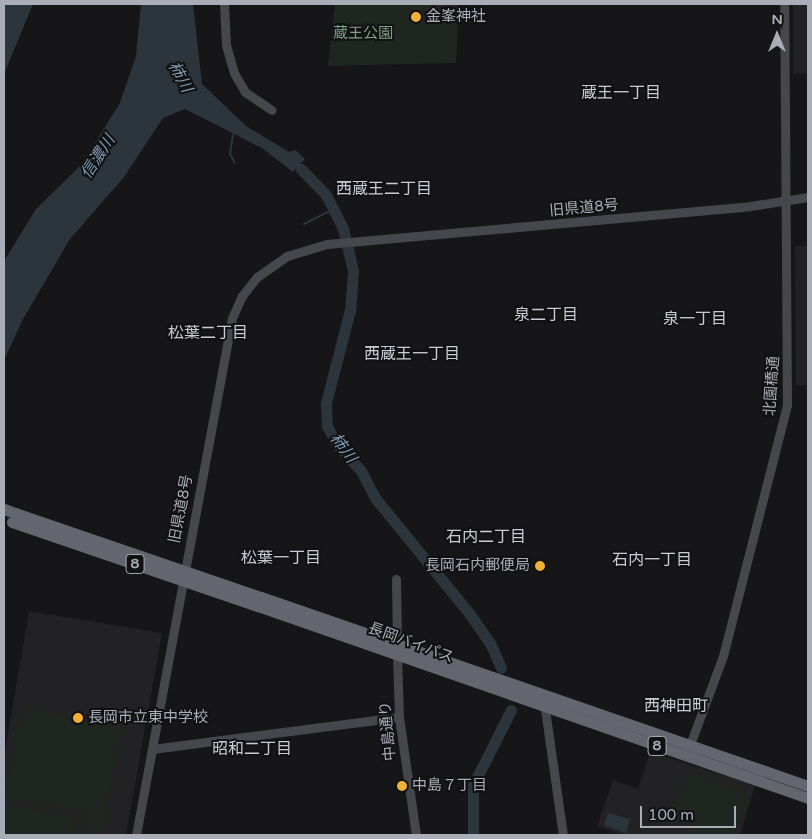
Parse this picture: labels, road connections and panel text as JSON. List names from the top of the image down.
{
  "streets": {
    "highway": ["8", "長岡バイパス"],
    "street": ["旧県道8号", "北園橋通", "中島通り"]
  },
  "crossings": [
    ["旧県道8号", "北園橋通"],
    ["北園橋通", "長岡バイパス"],
    ["長岡バイパス", "中島通り"]
  ],
  "districts": [
    "蔵王一丁目",
    "西蔵王二丁目",
    "泉二丁目",
    "泉一丁目",
    "松葉二丁目",
    "西蔵王一丁目",
    "石内二丁目",
    "松葉一丁目",
    "石内一丁目",
    "西神田町",
    "昭和二丁目"
  ],
  "water": ["柿川", "信濃川"],
  "parks": ["蔵王公園"],
  "places": [
    "金峯神社",
    "長岡石内郵便局",
    "長岡市立東中学校",
    "中島７丁目"
  ],
  "scale_bar": "100 m",
  "north": "top"
}
